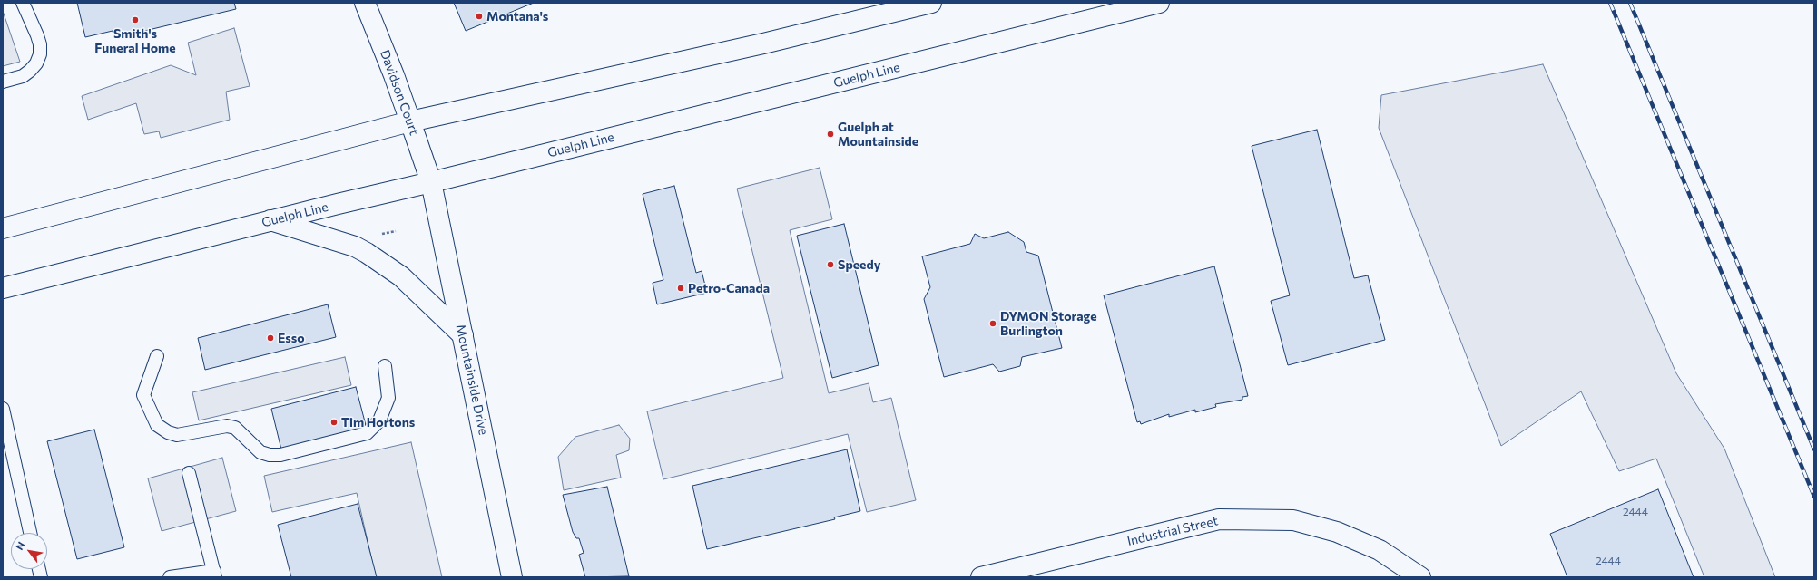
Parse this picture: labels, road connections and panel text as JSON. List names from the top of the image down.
{
  "streets": {
    "main road": [
      "Guelph Line",
      "Davidson Court",
      "Mountainside Drive",
      "Industrial Street"
    ]
  },
  "crossings": [
    ["Guelph Line", "Davidson Court"],
    ["Guelph Line", "Mountainside Drive"],
    ["Davidson Court", "Mountainside Drive"]
  ],
  "places": [
    "Montana's",
    "Smith's Funeral Home",
    "Guelph at Mountainside",
    "Speedy",
    "Petro-Canada",
    "DYMON Storage Burlington",
    "Esso",
    "Tim Hortons"
  ],
  "house_numbers": ["2444", "2444"],
  "north": "top left"
}
